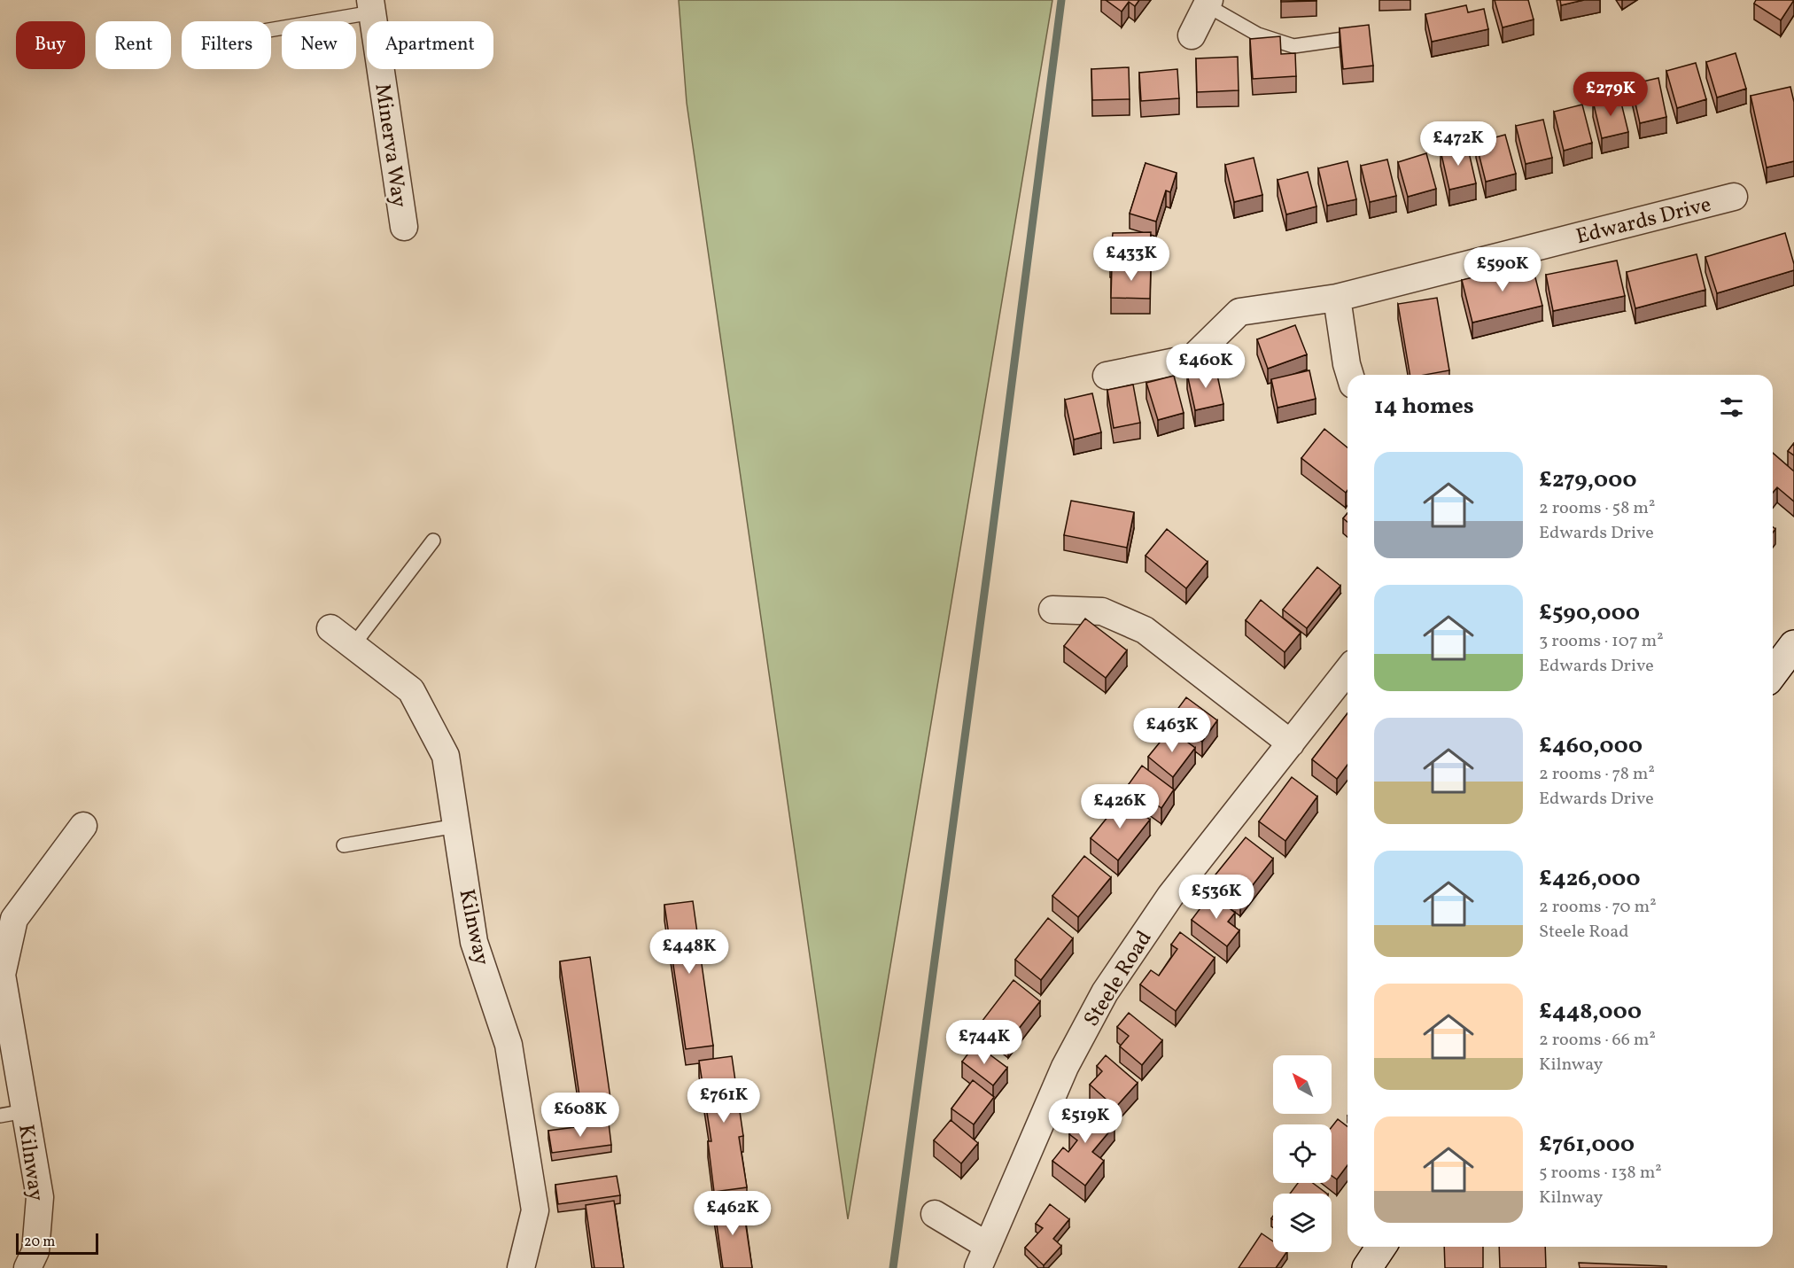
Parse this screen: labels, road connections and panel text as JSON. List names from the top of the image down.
{
  "streets": {
    "street": [
      "Minerva Way",
      "Edwards Drive",
      "Kilnway",
      "Steele Road"
    ]
  },
  "scale_bar": "20 m",
  "north": "top left",
  "page": {
    "chip": [
      "Buy",
      "Rent",
      "Filters",
      "New",
      "Apartment"
    ],
    "price": [
      "£279K",
      "£472K",
      "£433K",
      "£590K",
      "£460K",
      "£463K",
      "£426K",
      "£536K",
      "£448K",
      "£744K",
      "£761K",
      "£608K",
      "£519K",
      "£462K"
    ],
    "heading": "14 homes",
    "list": [
      {
        "name": "£279,000",
        "note": "2 rooms · 58 m² · Edwards Drive"
      },
      {
        "name": "£590,000",
        "note": "3 rooms · 107 m² · Edwards Drive"
      },
      {
        "name": "£460,000",
        "note": "2 rooms · 78 m² · Edwards Drive"
      },
      {
        "name": "£426,000",
        "note": "2 rooms · 70 m² · Steele Road"
      },
      {
        "name": "£448,000",
        "note": "2 rooms · 66 m² · Kilnway"
      },
      {
        "name": "£761,000",
        "note": "5 rooms · 138 m² · Kilnway"
      }
    ],
    "scale": "20 m"
  }
}
